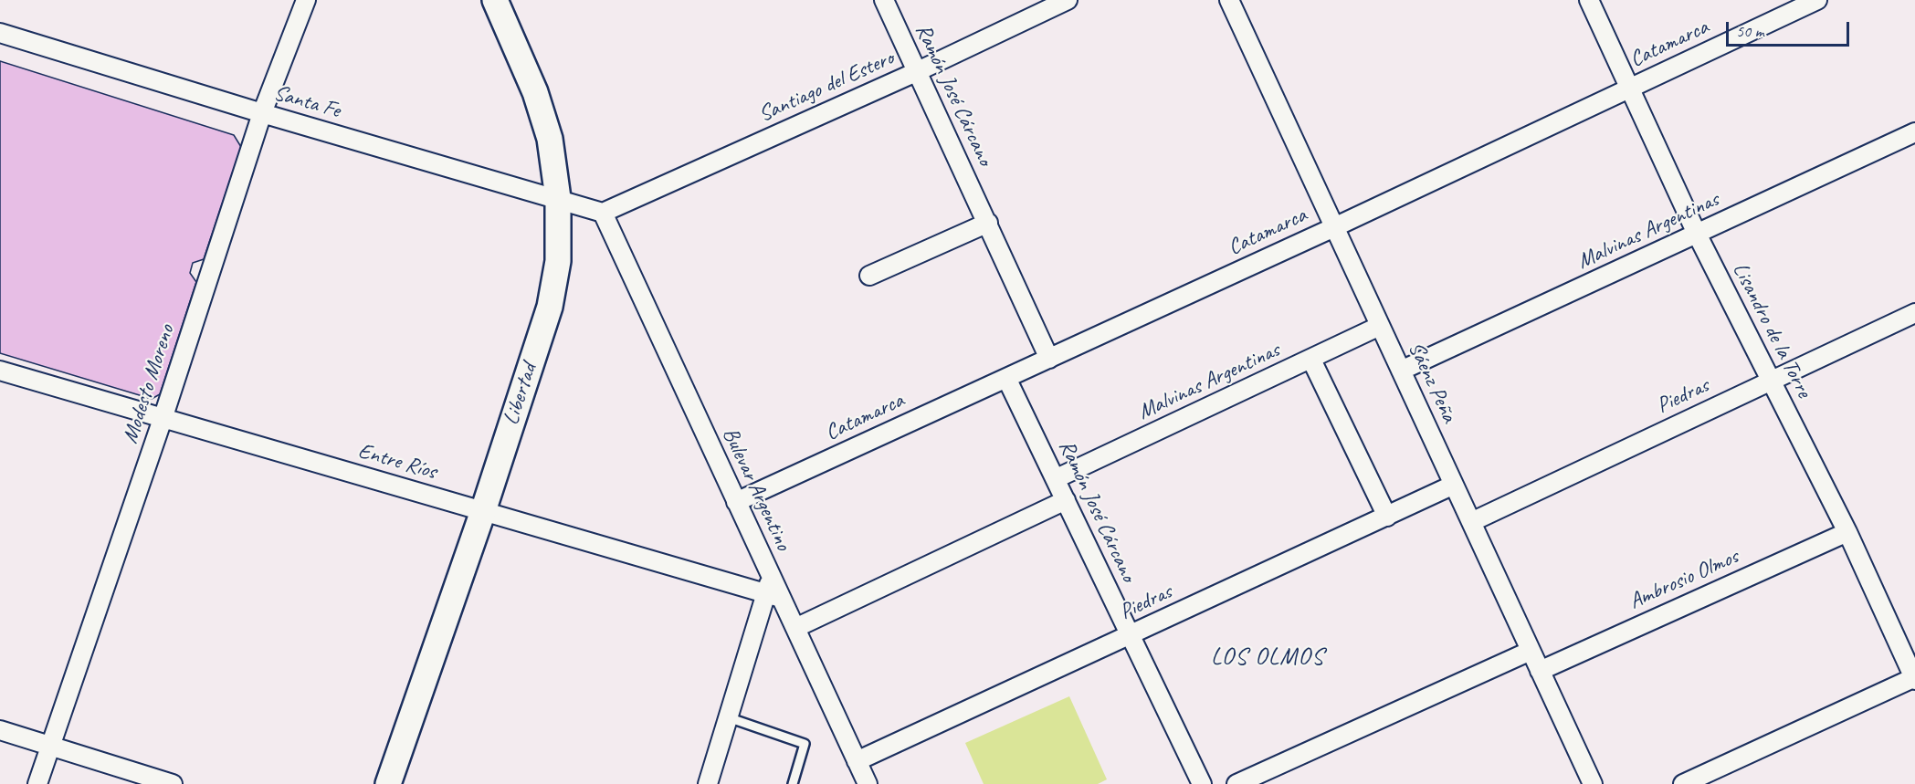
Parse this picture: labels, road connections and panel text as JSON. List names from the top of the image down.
{
  "streets": {
    "main road": ["Libertad"],
    "street": [
      "Catamarca",
      "Santiago del Estero",
      "Ramón José Cárcano",
      "Santa Fe",
      "Malvinas Argentinas",
      "Lisandro de la Torre",
      "Sáenz Peña",
      "Modesto Moreno",
      "Piedras",
      "Entre Ríos",
      "Bulevar Argentino",
      "Ambrosio Olmos"
    ]
  },
  "crossings": [
    ["Catamarca", "Ramón José Cárcano"],
    ["Catamarca", "Lisandro de la Torre"],
    ["Catamarca", "Sáenz Peña"],
    ["Catamarca", "Bulevar Argentino"],
    ["Santiago del Estero", "Ramón José Cárcano"],
    ["Santiago del Estero", "Santa Fe"],
    ["Santiago del Estero", "Bulevar Argentino"],
    ["Ramón José Cárcano", "Malvinas Argentinas"],
    ["Ramón José Cárcano", "Piedras"],
    ["Santa Fe", "Modesto Moreno"],
    ["Santa Fe", "Libertad"],
    ["Santa Fe", "Bulevar Argentino"],
    ["Malvinas Argentinas", "Lisandro de la Torre"],
    ["Malvinas Argentinas", "Sáenz Peña"],
    ["Lisandro de la Torre", "Piedras"],
    ["Lisandro de la Torre", "Ambrosio Olmos"],
    ["Sáenz Peña", "Piedras"],
    ["Sáenz Peña", "Ambrosio Olmos"],
    ["Modesto Moreno", "Entre Ríos"],
    ["Libertad", "Entre Ríos"],
    ["Entre Ríos", "Bulevar Argentino"]
  ],
  "districts": ["LOS OLMOS"],
  "scale_bar": "50 m"
}
